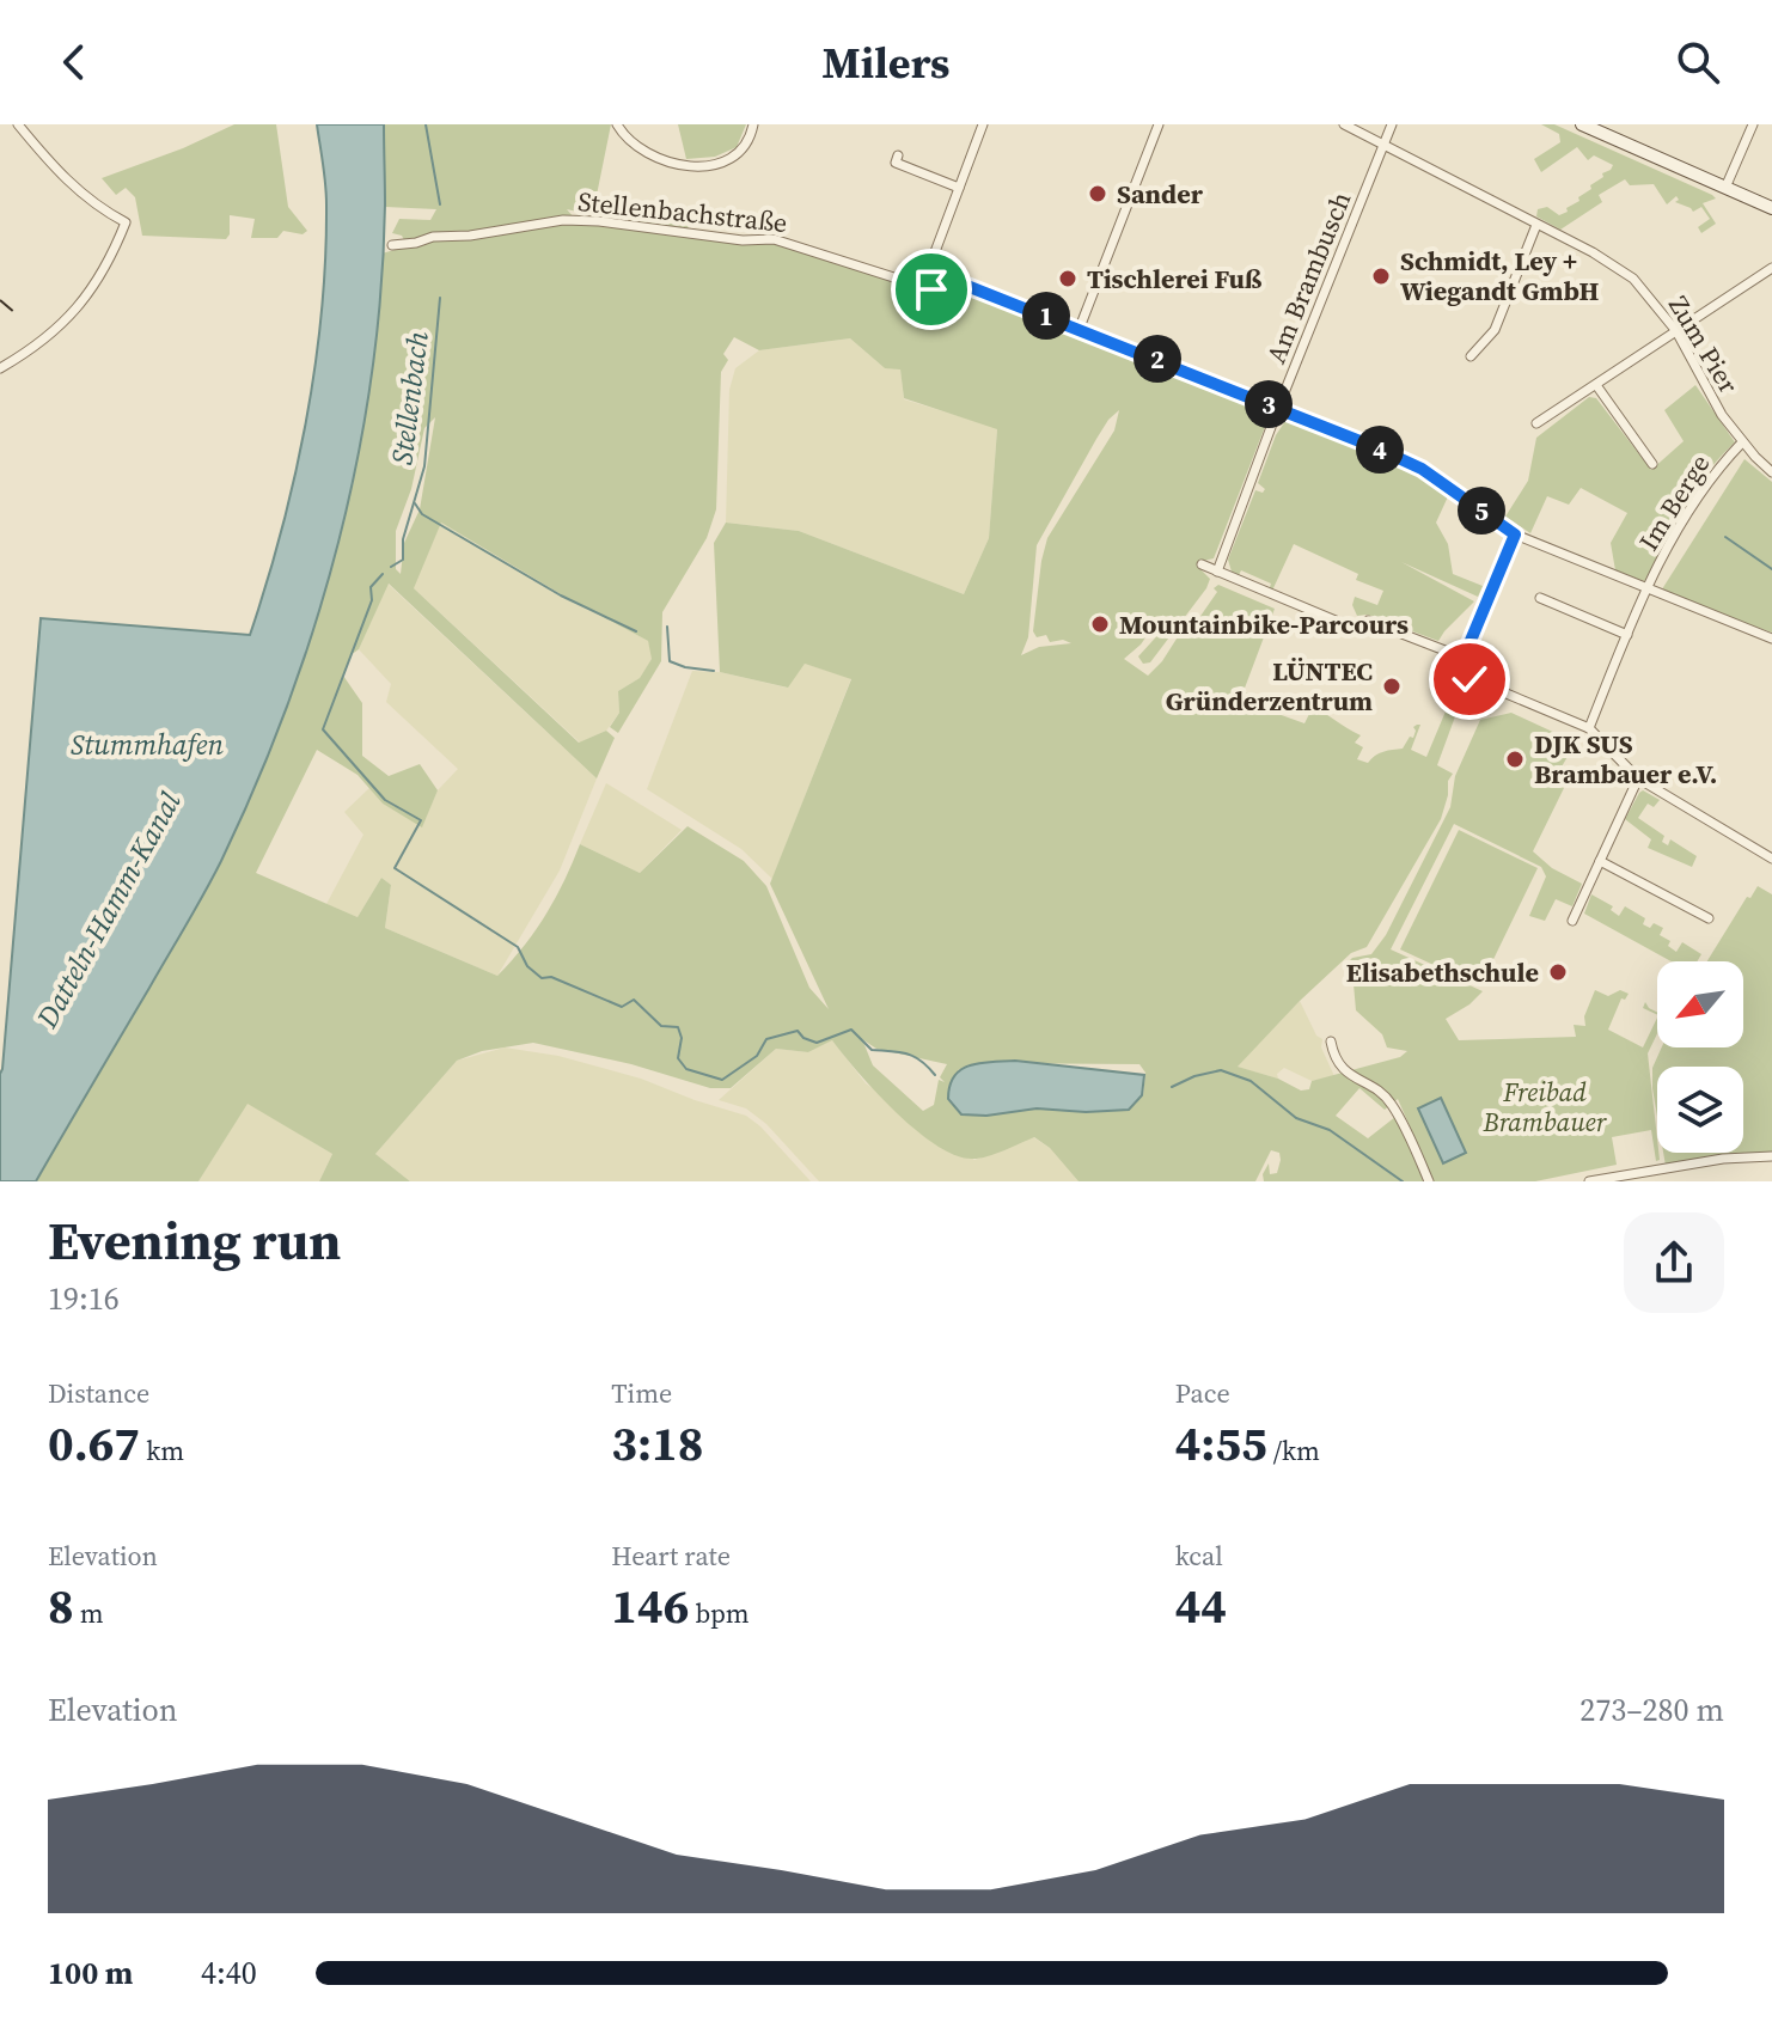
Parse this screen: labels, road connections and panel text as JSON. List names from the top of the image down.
{
  "streets": {
    "street": [
      "Stellenbachstraße",
      "Am Brambusch",
      "Zum Pier",
      "Im Berge"
    ]
  },
  "crossings": [
    ["Stellenbachstraße", "Am Brambusch"],
    ["Stellenbachstraße", "Im Berge"],
    ["Am Brambusch", "Zum Pier"],
    ["Zum Pier", "Im Berge"]
  ],
  "water": ["Stellenbach", "Stummhafen", "Datteln-Hamm-Kanal"],
  "parks": ["Freibad Brambauer"],
  "places": [
    "Sander",
    "Schmidt, Ley + Wiegandt GmbH",
    "Tischlerei Fuß",
    "Mountainbike-Parcours",
    "LÜNTEC Gründerzentrum",
    "DJK SUS Brambauer e.V.",
    "Elisabethschule"
  ],
  "north": "bottom left",
  "page": {
    "header": "Milers",
    "pins": [
      "1",
      "2",
      "3",
      "4",
      "5"
    ],
    "heading": ["Evening run", "19:16"],
    "stats": [
      ["Distance", "0.67 km"],
      ["Time", "3:18"],
      ["Pace", "4:55 /km"],
      ["Elevation", "8 m"],
      ["Heart rate", "146 bpm"],
      ["kcal", "44"]
    ],
    "chart": ["Elevation", "273–280 m"],
    "list": [
      {
        "name": "100 m",
        "note": "4:40"
      }
    ]
  }
}
